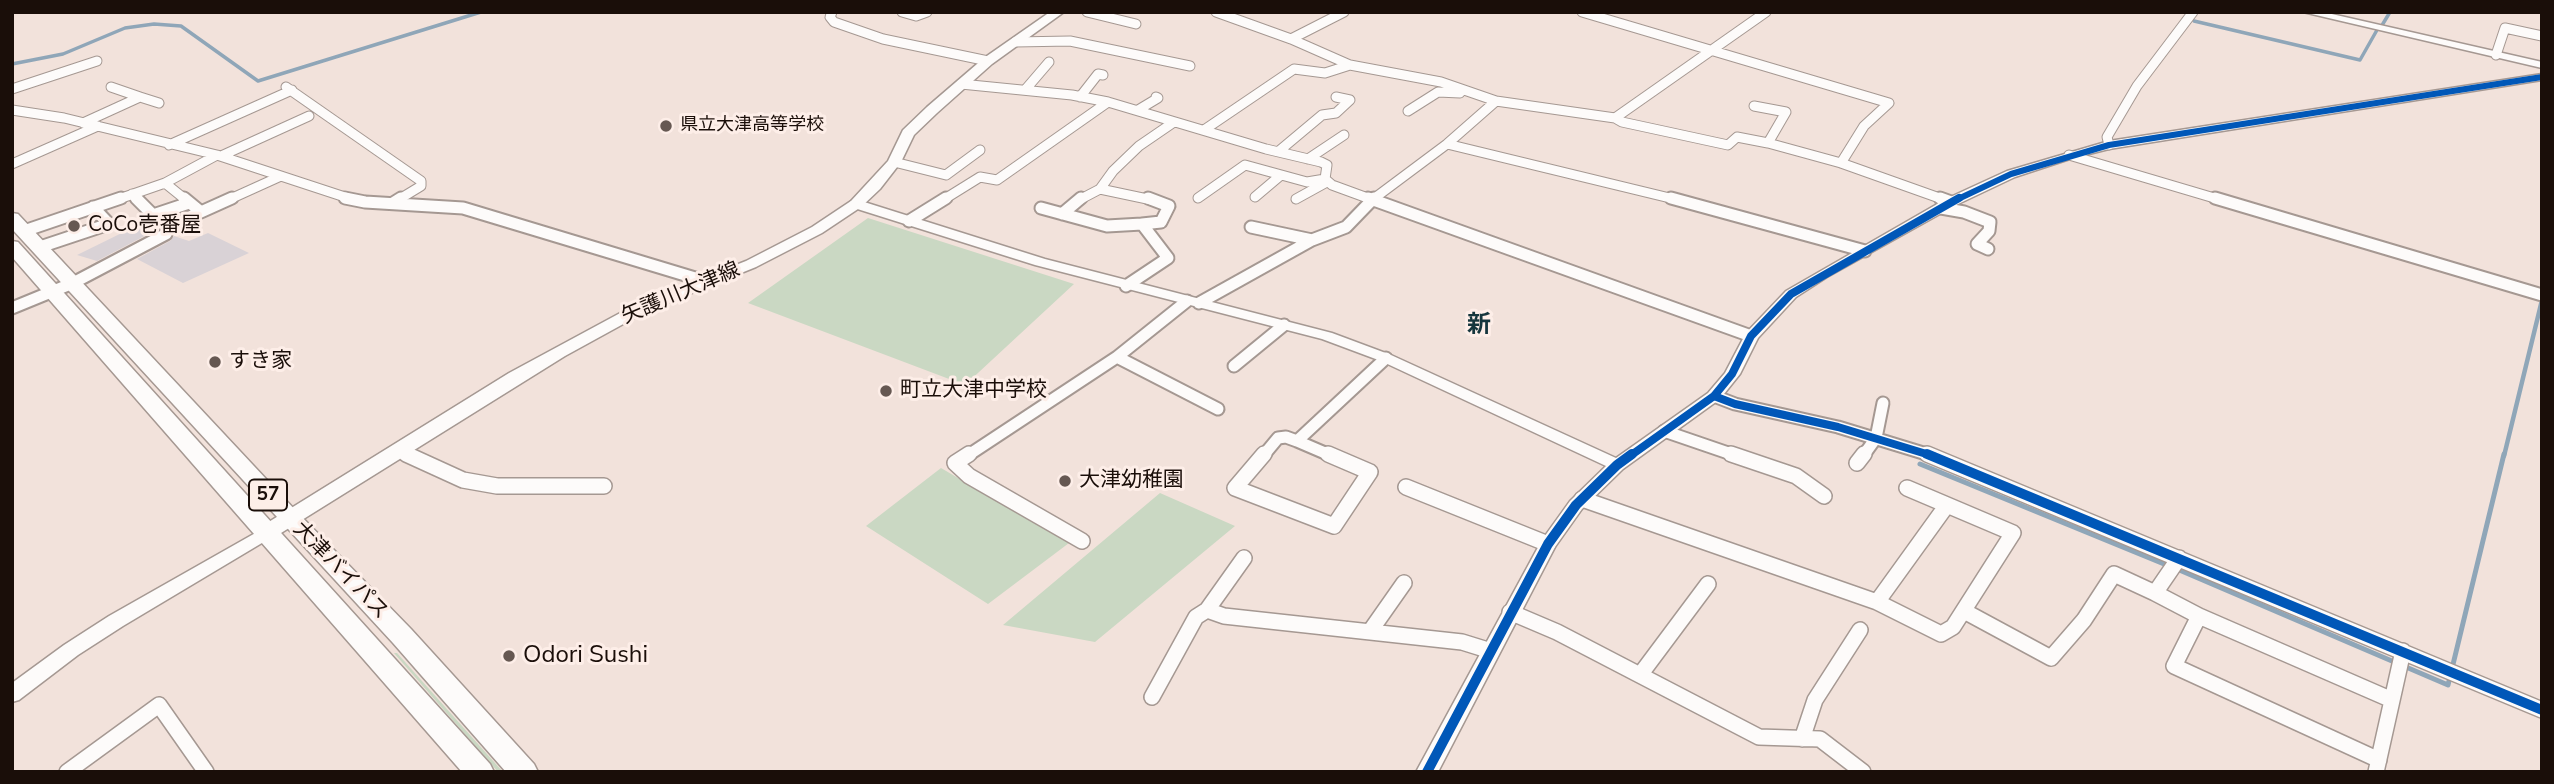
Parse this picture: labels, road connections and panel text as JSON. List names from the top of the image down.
{
  "streets": {
    "highway": ["57", "大津バイパス"],
    "main road": ["矢護川大津線"]
  },
  "crossings": [
    ["矢護川大津線", "大津バイパス"]
  ],
  "districts": ["新"],
  "places": [
    "県立大津高等学校",
    "CoCo壱番屋",
    "すき家",
    "町立大津中学校",
    "大津幼稚園",
    "Odori Sushi"
  ]
}
